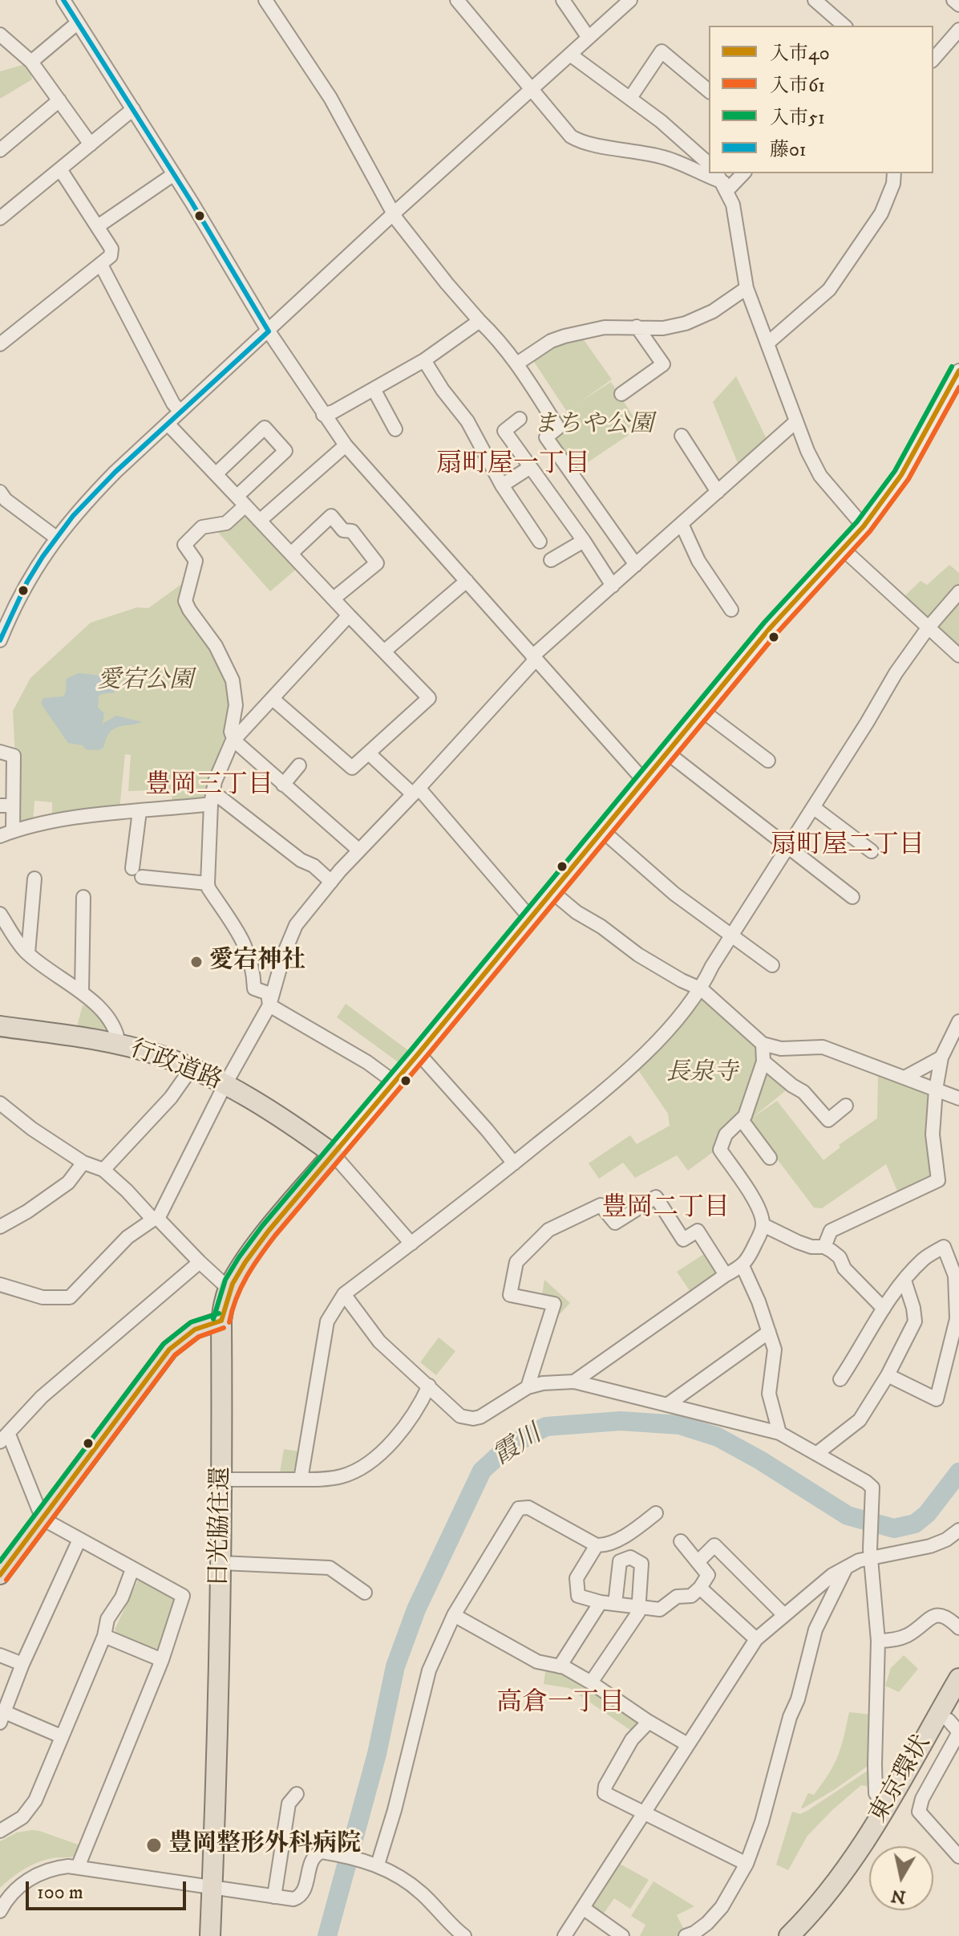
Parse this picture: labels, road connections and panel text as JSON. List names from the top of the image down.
{
  "streets": {
    "highway": ["行政道路", "日光脇往還", "東京環状"]
  },
  "crossings": [
    ["行政道路", "日光脇往還"]
  ],
  "districts": [
    "扇町屋一丁目",
    "豊岡三丁目",
    "扇町屋二丁目",
    "豊岡二丁目",
    "高倉一丁目"
  ],
  "water": ["霞川"],
  "parks": ["まちや公園", "愛宕公園", "長泉寺"],
  "places": ["愛宕神社", "豊岡整形外科病院"],
  "lines": [
    "transit line 藤01",
    "transit line 入市51",
    "transit line 入市40",
    "transit line 入市61"
  ],
  "legend": [
    "入市40",
    "入市61",
    "入市51",
    "藤01"
  ],
  "scale_bar": "100 m",
  "north": "bottom"
}
